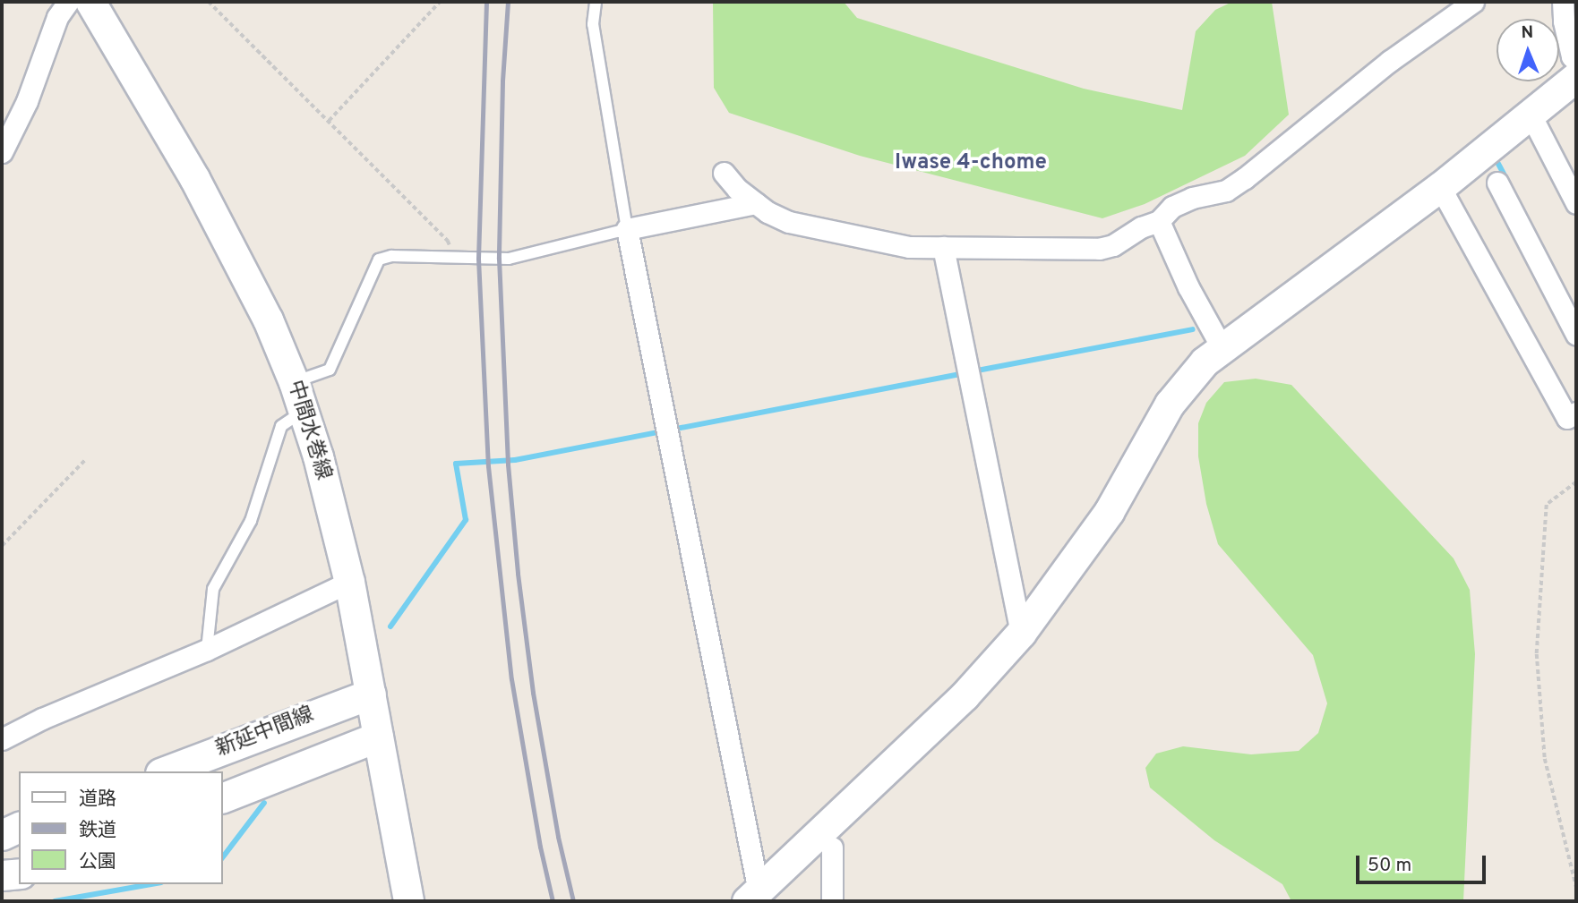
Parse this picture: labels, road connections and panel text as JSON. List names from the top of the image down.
{
  "streets": {
    "main road": ["中間水巻線", "新延中間線"]
  },
  "crossings": [
    ["中間水巻線", "新延中間線"]
  ],
  "districts": ["Iwase 4-chome"],
  "legend": ["道路", "鉄道", "公園"],
  "scale_bar": "50 m",
  "north": "top"
}
